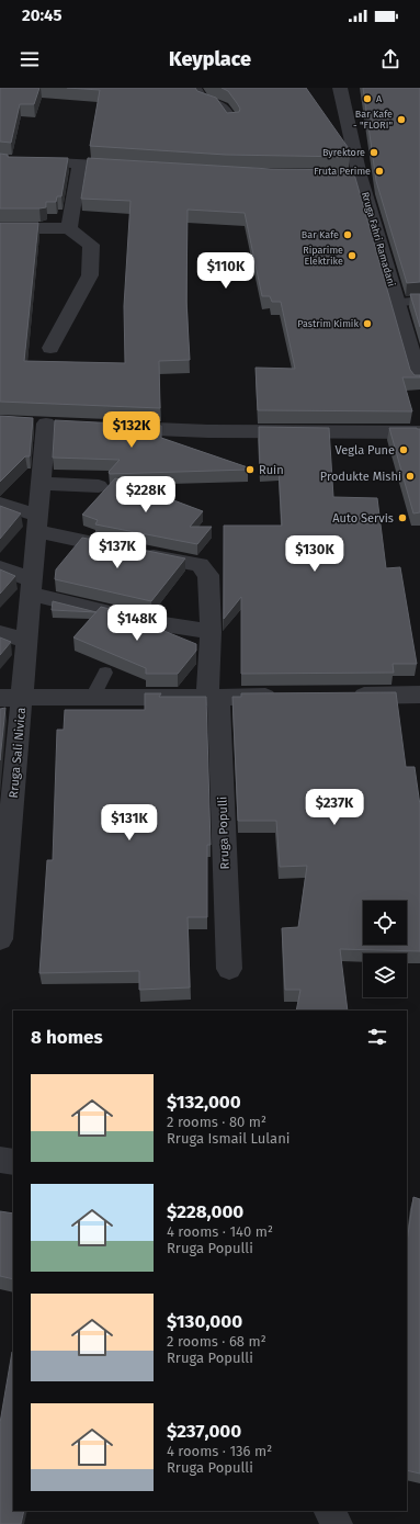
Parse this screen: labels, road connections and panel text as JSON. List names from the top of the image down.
{
  "streets": {
    "street": ["Rruga Fahri Ramadani", "Rruga Sali Nivica", "Rruga Populli"]
  },
  "crossings": [
    ["Rruga Sali Nivica", "Rruga Populli"]
  ],
  "places": [
    "A",
    "Bar Kafe - \"FLORI\"",
    "Byrektore",
    "Fruta Perime",
    "Bar Kafe",
    "Riparime Elektrike",
    "Pastrim Kimik",
    "Vegla Pune",
    "Ruin",
    "Produkte Mishi",
    "Auto Servis"
  ],
  "page": {
    "status": "20:45",
    "header": "Keyplace",
    "price": [
      "$110K",
      "$132K",
      "$228K",
      "$137K",
      "$130K",
      "$148K",
      "$237K",
      "$131K"
    ],
    "heading": "8 homes",
    "list": [
      {
        "name": "$132,000",
        "note": "2 rooms · 80 m² · Rruga Ismail Lulani"
      },
      {
        "name": "$228,000",
        "note": "4 rooms · 140 m² · Rruga Populli"
      },
      {
        "name": "$130,000",
        "note": "2 rooms · 68 m² · Rruga Populli"
      },
      {
        "name": "$237,000",
        "note": "4 rooms · 136 m² · Rruga Populli"
      }
    ]
  }
}
